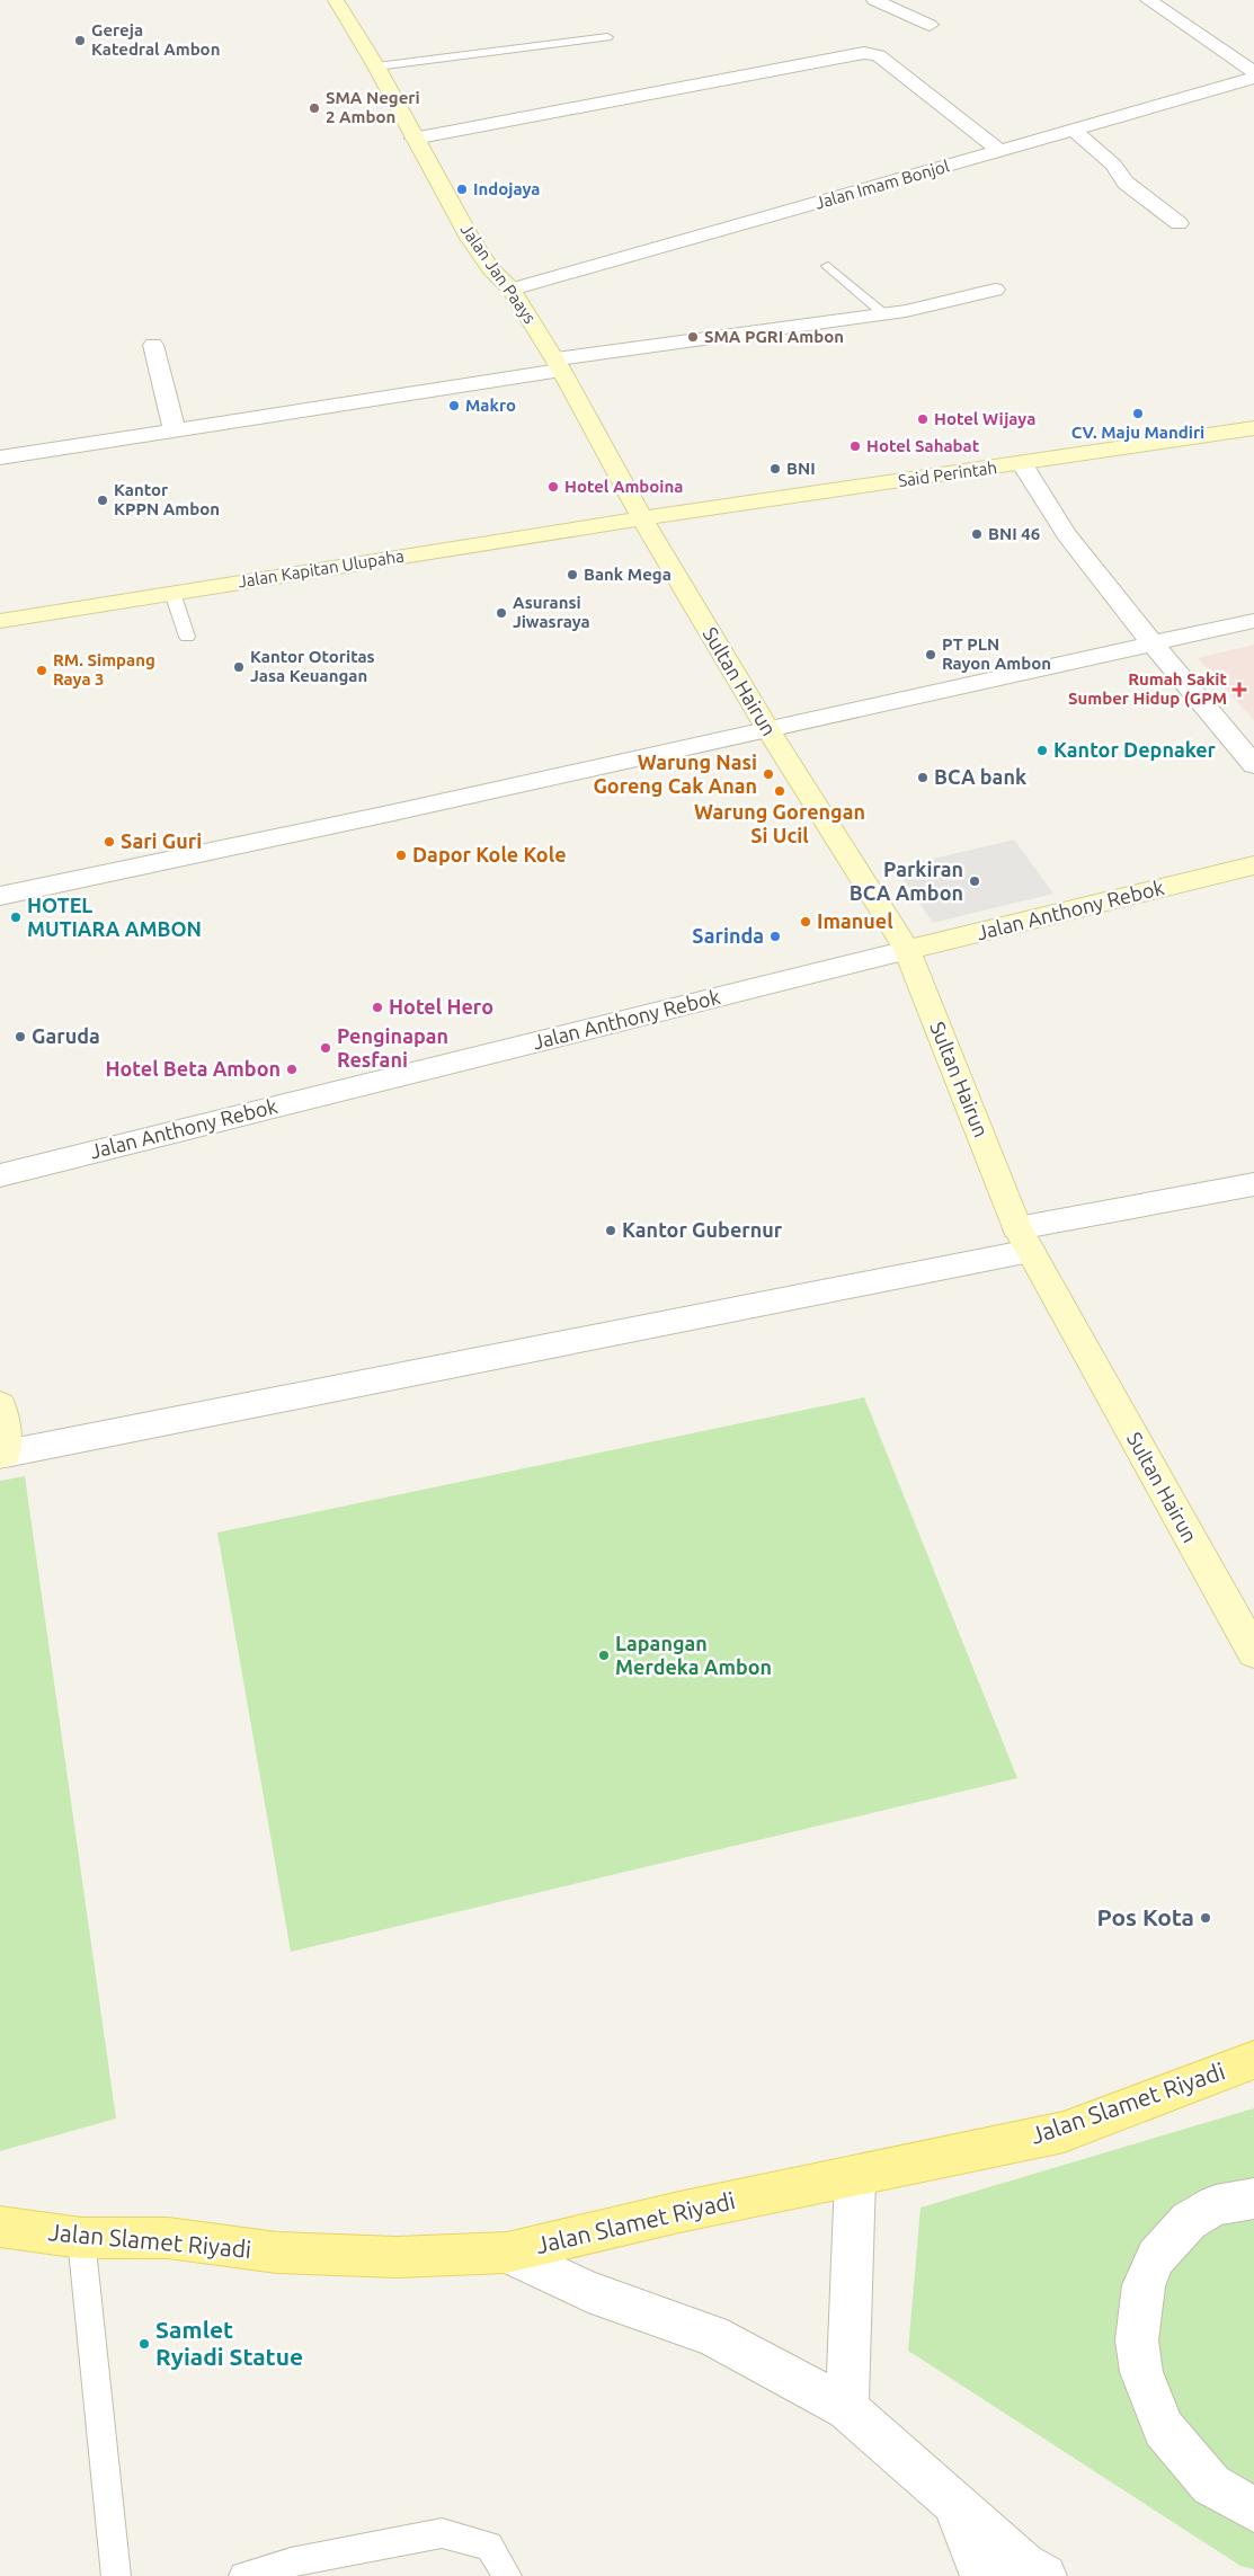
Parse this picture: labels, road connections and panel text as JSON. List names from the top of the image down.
{
  "streets": {
    "main road": ["Jalan Slamet Riyadi"],
    "street": [
      "Jalan Imam Bonjol",
      "Jalan Jan Paays",
      "Said Perintah",
      "Jalan Kapitan Ulupaha",
      "Sultan Hairun",
      "Jalan Anthony Rebok"
    ]
  },
  "crossings": [
    ["Jalan Imam Bonjol", "Jalan Jan Paays"],
    ["Jalan Jan Paays", "Said Perintah"],
    ["Jalan Jan Paays", "Jalan Kapitan Ulupaha"],
    ["Jalan Jan Paays", "Sultan Hairun"],
    ["Said Perintah", "Jalan Kapitan Ulupaha"],
    ["Said Perintah", "Sultan Hairun"],
    ["Jalan Kapitan Ulupaha", "Sultan Hairun"],
    ["Sultan Hairun", "Jalan Anthony Rebok"]
  ],
  "places": {
    "other": [
      "Gereja Katedral Ambon",
      "SMA Negeri 2 Ambon",
      "Indojaya",
      "SMA PGRI Ambon",
      "Makro",
      "CV. Maju Mandiri",
      "Hotel Wijaya",
      "Hotel Sahabat",
      "BNI",
      "Hotel Amboina",
      "Kantor KPPN Ambon",
      "BNI 46",
      "Bank Mega",
      "Asuransi Jiwasraya",
      "PT PLN Rayon Ambon",
      "Kantor Otoritas Jasa Keuangan",
      "RM. Simpang Raya 3",
      "Kantor Depnaker",
      "Warung Nasi Goreng Cak Anan",
      "BCA bank",
      "Warung Gorengan Si Ucil",
      "Sari Guri",
      "Dapor Kole Kole",
      "Parkiran BCA Ambon",
      "HOTEL MUTIARA AMBON",
      "Imanuel",
      "Sarinda",
      "Hotel Hero",
      "Garuda",
      "Penginapan Resfani",
      "Hotel Beta Ambon",
      "Kantor Gubernur",
      "Lapangan Merdeka Ambon",
      "Pos Kota",
      "Samlet Ryiadi Statue"
    ],
    "health": ["Rumah Sakit Sumber Hidup (GPM"]
  }
}
